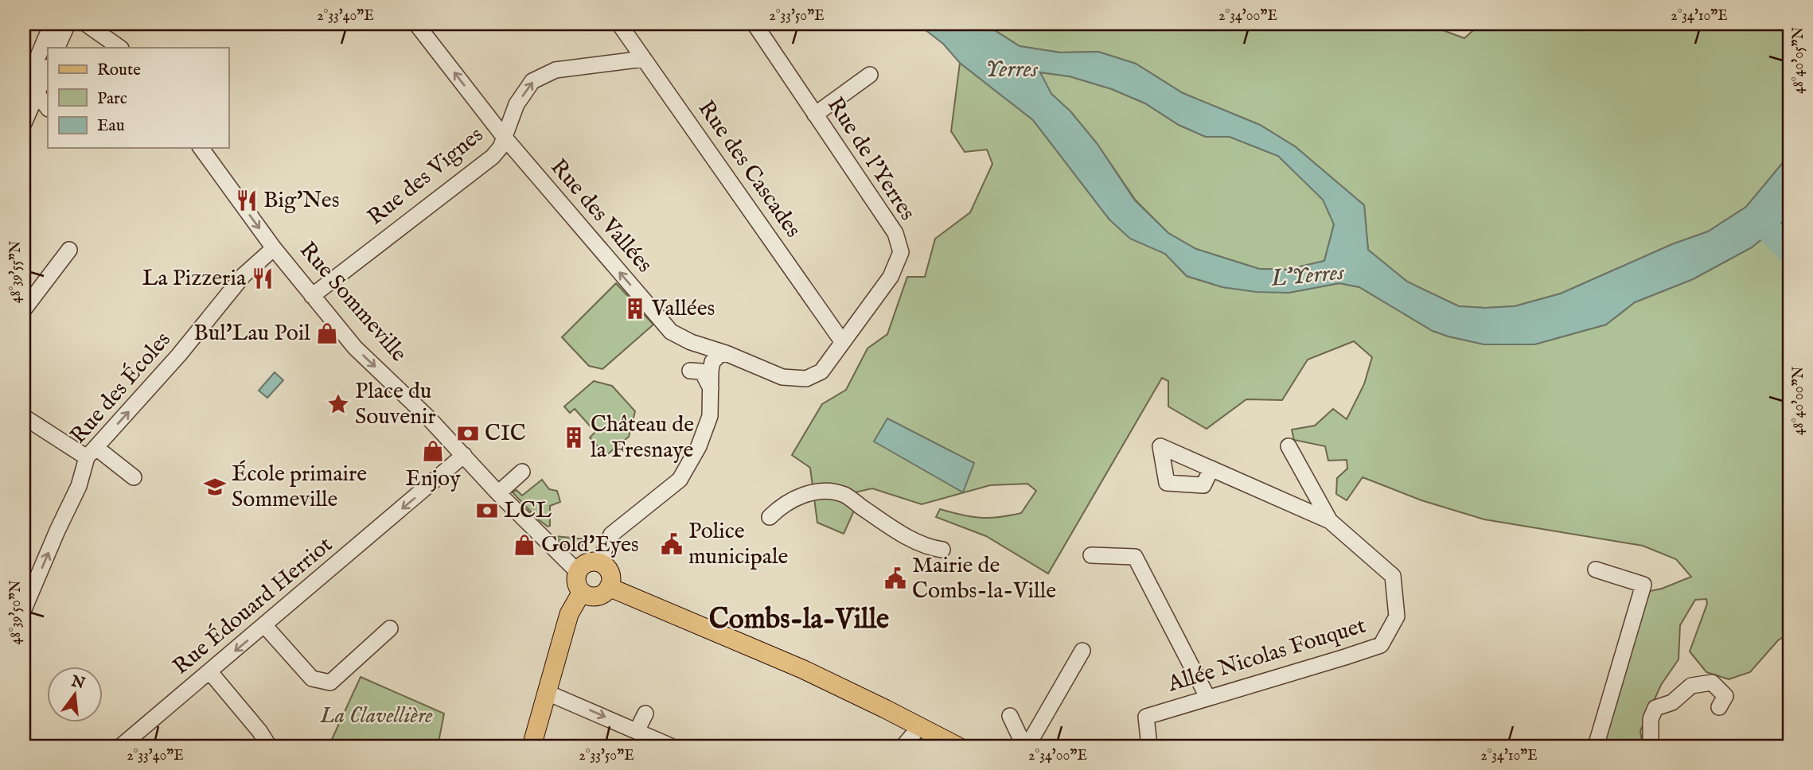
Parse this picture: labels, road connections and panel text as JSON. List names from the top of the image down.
{
  "streets": {
    "street": [
      "Rue de l'Yerres",
      "Rue des Cascades",
      "Rue des Vignes",
      "Rue des Vallées",
      "Rue Sommeville",
      "Rue des Écoles",
      "Rue Édouard Herriot",
      "Allée Nicolas Fouquet"
    ]
  },
  "crossings": [
    ["Rue de l'Yerres", "Rue des Cascades"],
    ["Rue de l'Yerres", "Rue des Vallées"],
    ["Rue des Vignes", "Rue des Vallées"],
    ["Rue des Vignes", "Rue Sommeville"],
    ["Rue Sommeville", "Rue des Écoles"],
    ["Rue Sommeville", "Rue Édouard Herriot"]
  ],
  "one_way": [
    "Rue des Vignes",
    "Rue des Vallées",
    "Rue Sommeville",
    "Rue des Écoles",
    "Rue Édouard Herriot"
  ],
  "districts": ["Combs-la-Ville"],
  "water": ["Yerres", "L'Yerres"],
  "parks": ["La Clavellière"],
  "places": {
    "restaurant": ["Big'Nes", "La Pizzeria"],
    "building": ["Vallées", "Château de la Fresnaye"],
    "shop": ["Bul'Lau Poil", "Enjoy", "Gold'Eyes"],
    "place": ["Place du Souvenir"],
    "bank": ["CIC", "LCL"],
    "school or university": ["École primaire Sommeville"],
    "public building": ["Police municipale", "Mairie de Combs-la-Ville"]
  },
  "legend": ["Route", "Parc", "Eau"],
  "north": "top",
  "coordinates": [
    "2°33'40\"E",
    "2°33'50\"E",
    "2°34'00\"E",
    "2°34'10\"E",
    "48°40'05\"N",
    "48°39'55\"N",
    "48°40'00\"N",
    "48°39'50\"N"
  ]
}
